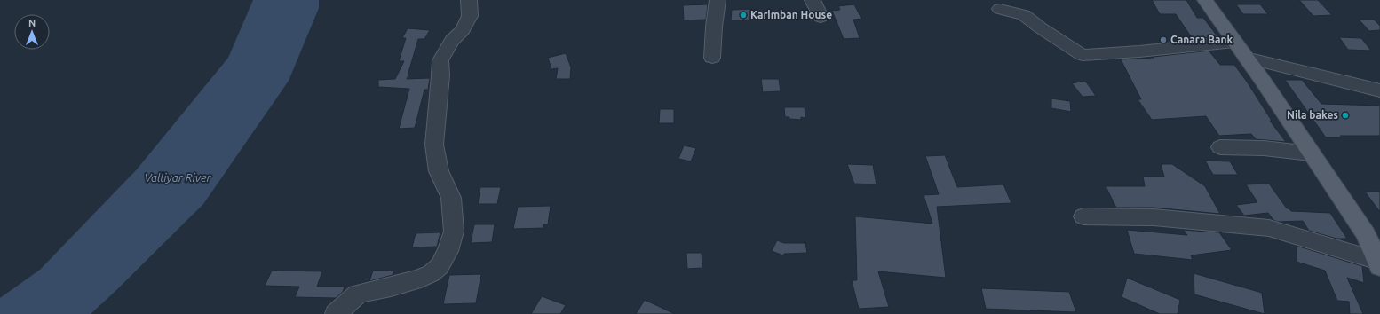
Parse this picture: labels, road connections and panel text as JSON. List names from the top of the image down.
{
  "water": ["Valliyar River"],
  "places": ["Karimban House", "Canara Bank", "Nila bakes"],
  "north": "top"
}
